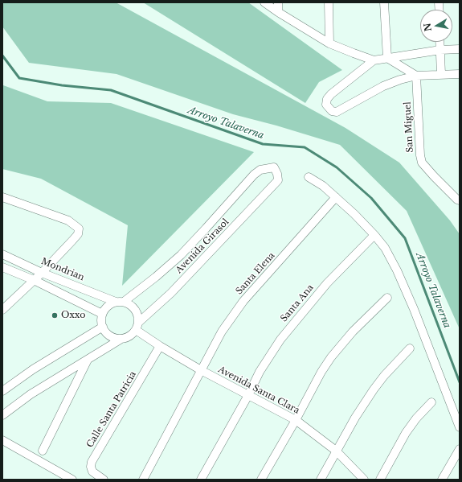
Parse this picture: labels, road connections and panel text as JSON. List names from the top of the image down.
{
  "streets": {
    "street": [
      "San Miguel",
      "Avenida Girasol",
      "Mondrian",
      "Santa Elena",
      "Santa Ana",
      "Avenida Santa Clara",
      "Calle Santa Patricia"
    ]
  },
  "crossings": [
    ["Avenida Girasol", "Mondrian"],
    ["Avenida Girasol", "Avenida Santa Clara"],
    ["Mondrian", "Avenida Santa Clara"],
    ["Santa Elena", "Avenida Santa Clara"],
    ["Santa Ana", "Avenida Santa Clara"],
    ["Avenida Santa Clara", "Calle Santa Patricia"]
  ],
  "water": ["Arroyo Talaverna"],
  "places": ["Oxxo"],
  "north": "left"
}
